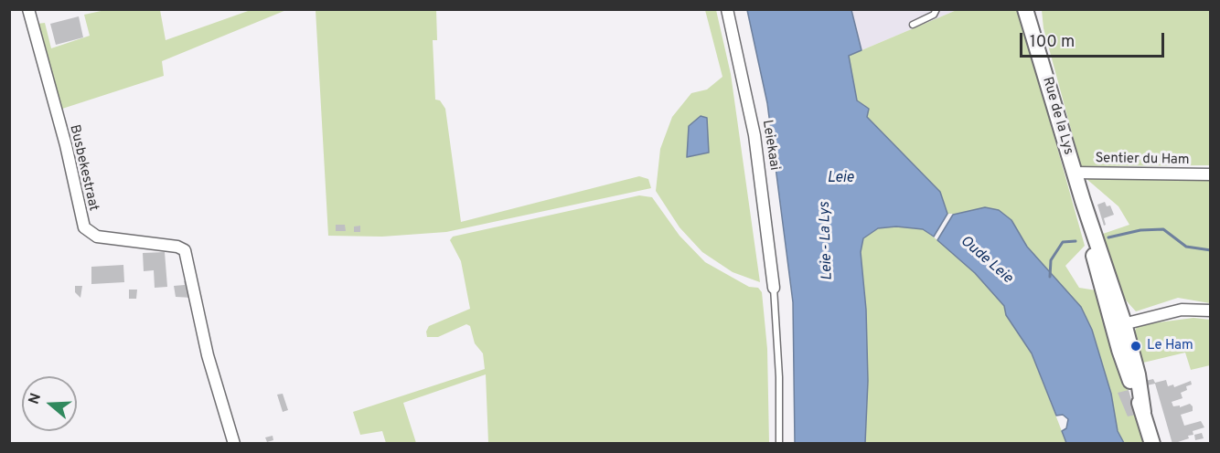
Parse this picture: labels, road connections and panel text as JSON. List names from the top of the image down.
{
  "streets": {
    "main road": ["Rue de la Lys"],
    "street": ["Leiekaai", "Sentier du Ham", "Busbekestraat"]
  },
  "crossings": [
    ["Rue de la Lys", "Sentier du Ham"]
  ],
  "water": ["Leie", "Leie - La Lys", "Oude Leie"],
  "places": ["Le Ham"],
  "scale_bar": "100 m",
  "north": "left"
}
